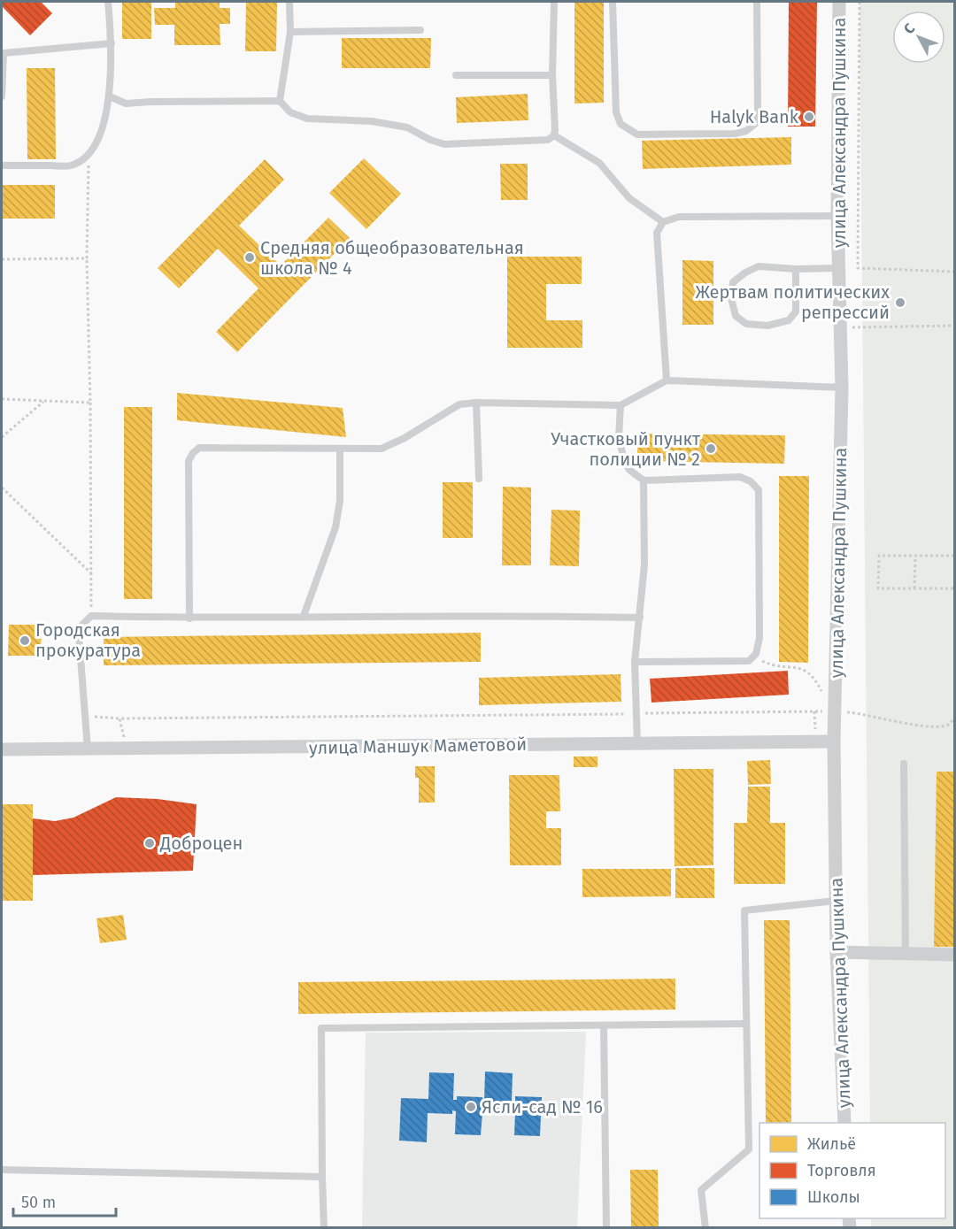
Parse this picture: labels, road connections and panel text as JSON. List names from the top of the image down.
{
  "streets": {
    "street": ["улица Александра Пушкина", "улица Маншук Маметовой"]
  },
  "crossings": [
    ["улица Александра Пушкина", "улица Маншук Маметовой"]
  ],
  "places": [
    "Halyk Bank",
    "Средняя общеобразовательная школа № 4",
    "Жертвам политических репрессий",
    "Участковый пункт полиции № 2",
    "Городская прокуратура",
    "Доброцен",
    "Ясли-сад № 16"
  ],
  "legend": ["Жильё", "Торговля", "Школы"],
  "scale_bar": "50 m",
  "north": "top left"
}
